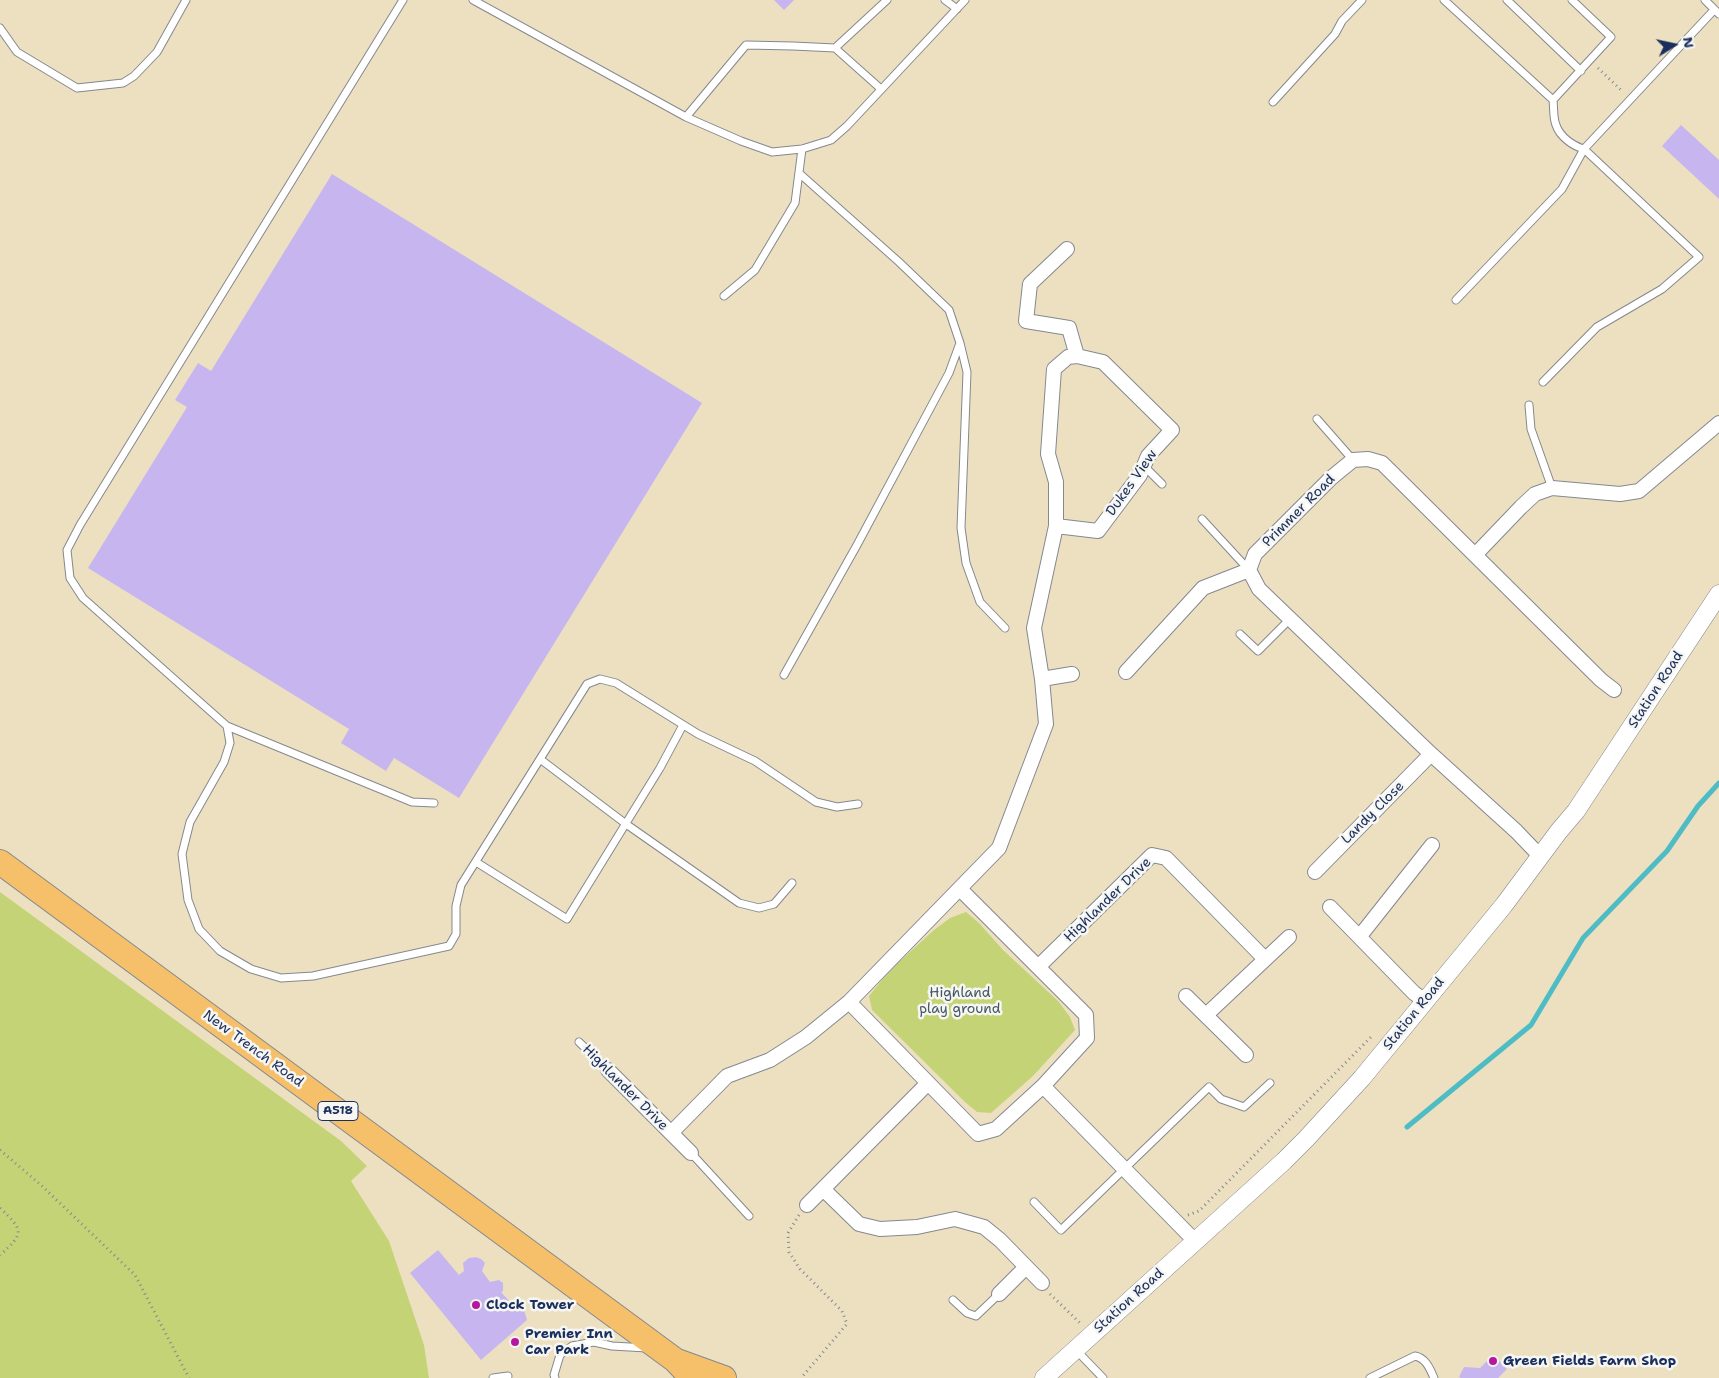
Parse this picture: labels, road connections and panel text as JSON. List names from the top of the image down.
{
  "streets": {
    "highway": ["New Trench Road", "A518"],
    "street": [
      "Dukes View",
      "Primmer Road",
      "Station Road",
      "Landy Close",
      "Highlander Drive"
    ]
  },
  "parks": ["Highland play ground"],
  "places": ["Clock Tower", "Premier Inn Car Park", "Green Fields Farm Shop"],
  "north": "right"
}
